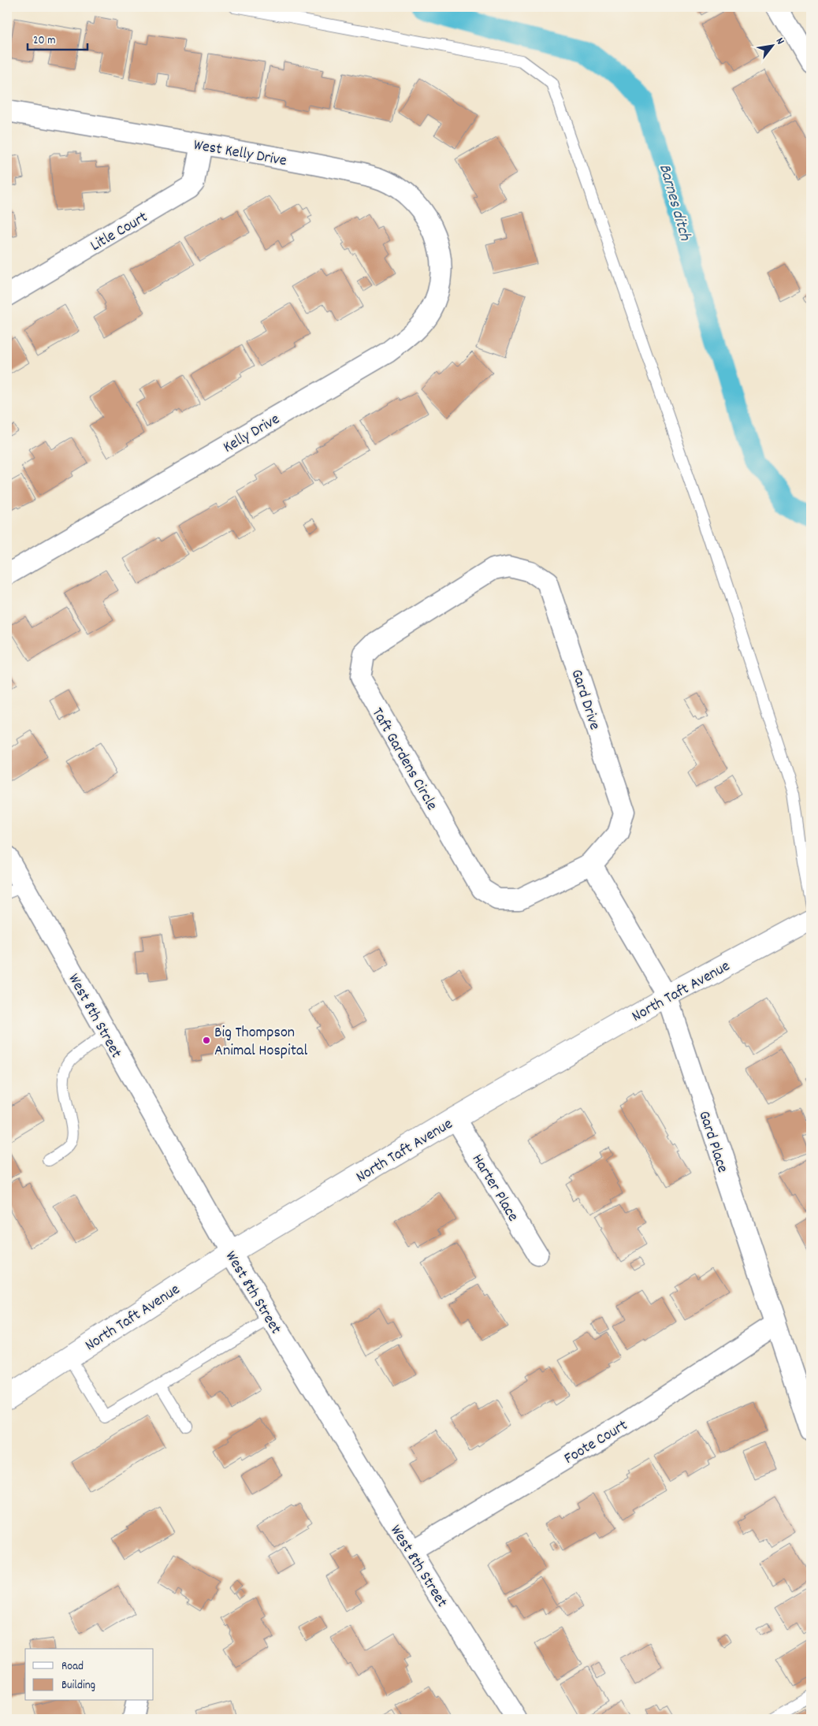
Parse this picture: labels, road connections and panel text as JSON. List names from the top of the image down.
{
  "streets": {
    "main road": ["North Taft Avenue"],
    "street": [
      "West Kelly Drive",
      "Litle Court",
      "Kelly Drive",
      "Gard Drive",
      "Taft Gardens Circle",
      "West 8th Street",
      "Gard Place",
      "Harter Place",
      "Foote Court"
    ]
  },
  "crossings": [
    ["West Kelly Drive", "Litle Court"],
    ["West Kelly Drive", "Kelly Drive"],
    ["Gard Drive", "Taft Gardens Circle"],
    ["Gard Drive", "Gard Place"],
    ["Taft Gardens Circle", "Gard Place"],
    ["North Taft Avenue", "West 8th Street"],
    ["North Taft Avenue", "Gard Place"],
    ["North Taft Avenue", "Harter Place"],
    ["West 8th Street", "Foote Court"],
    ["Gard Place", "Foote Court"]
  ],
  "water": ["Barnes ditch"],
  "places": ["Big Thompson Animal Hospital"],
  "legend": ["Road", "Building"],
  "scale_bar": "20 m",
  "north": "top right"
}
